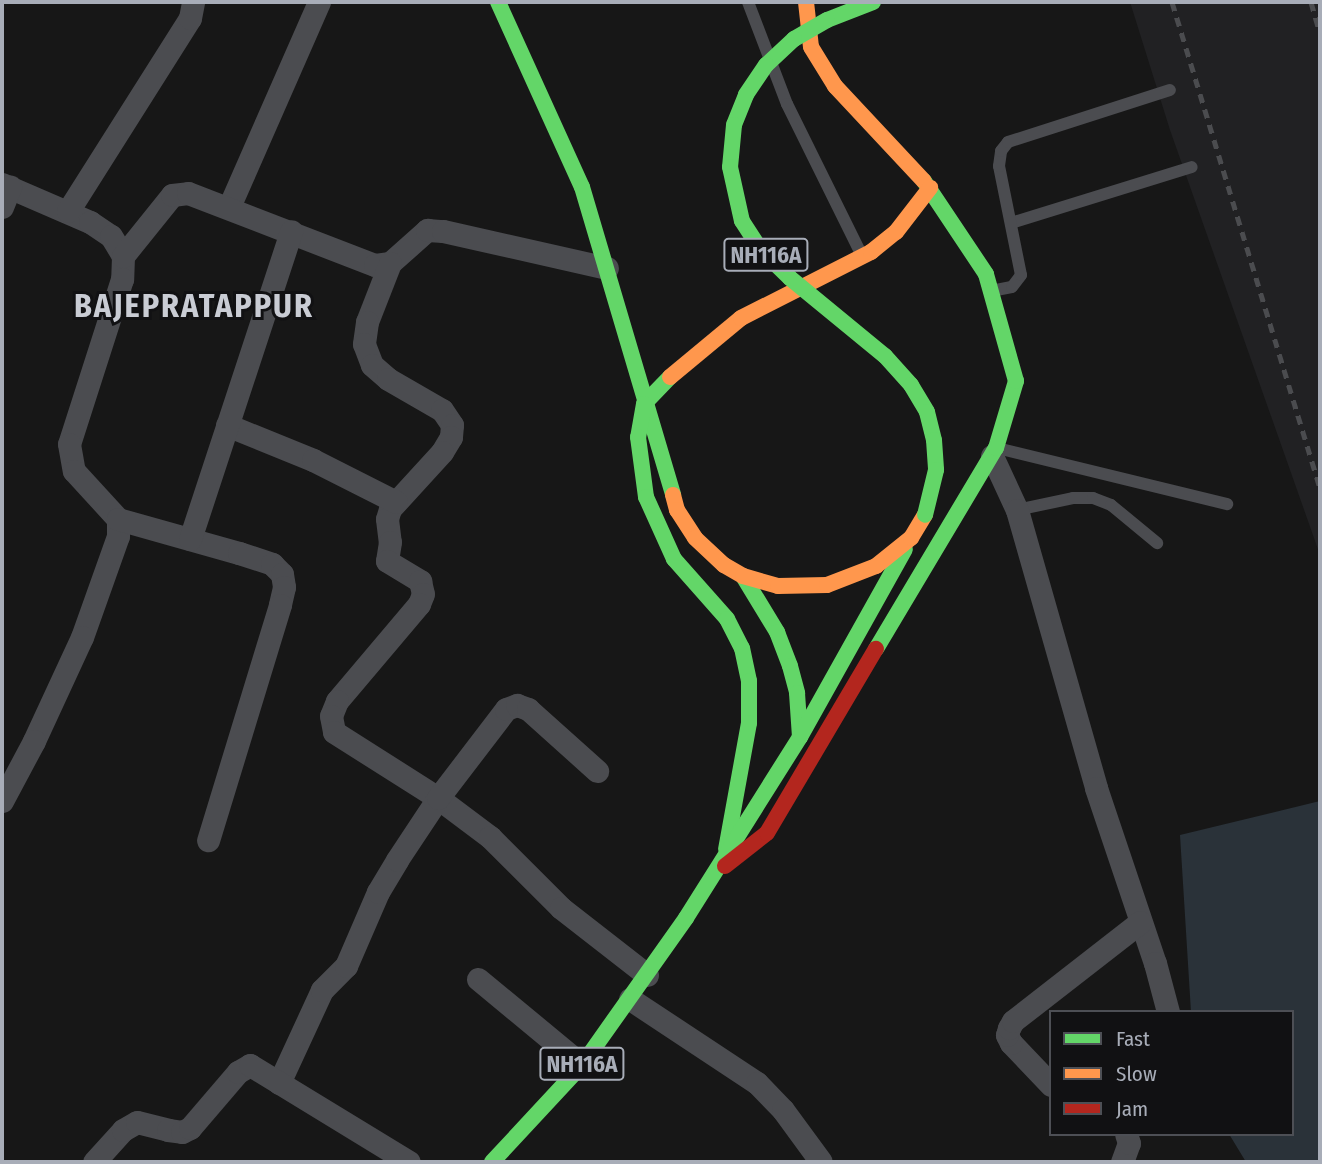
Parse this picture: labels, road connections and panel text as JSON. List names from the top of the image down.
{
  "streets": {
    "main road": ["NH116A"]
  },
  "districts": ["BAJEPRATAPPUR"],
  "legend": ["Fast", "Slow", "Jam"]
}
